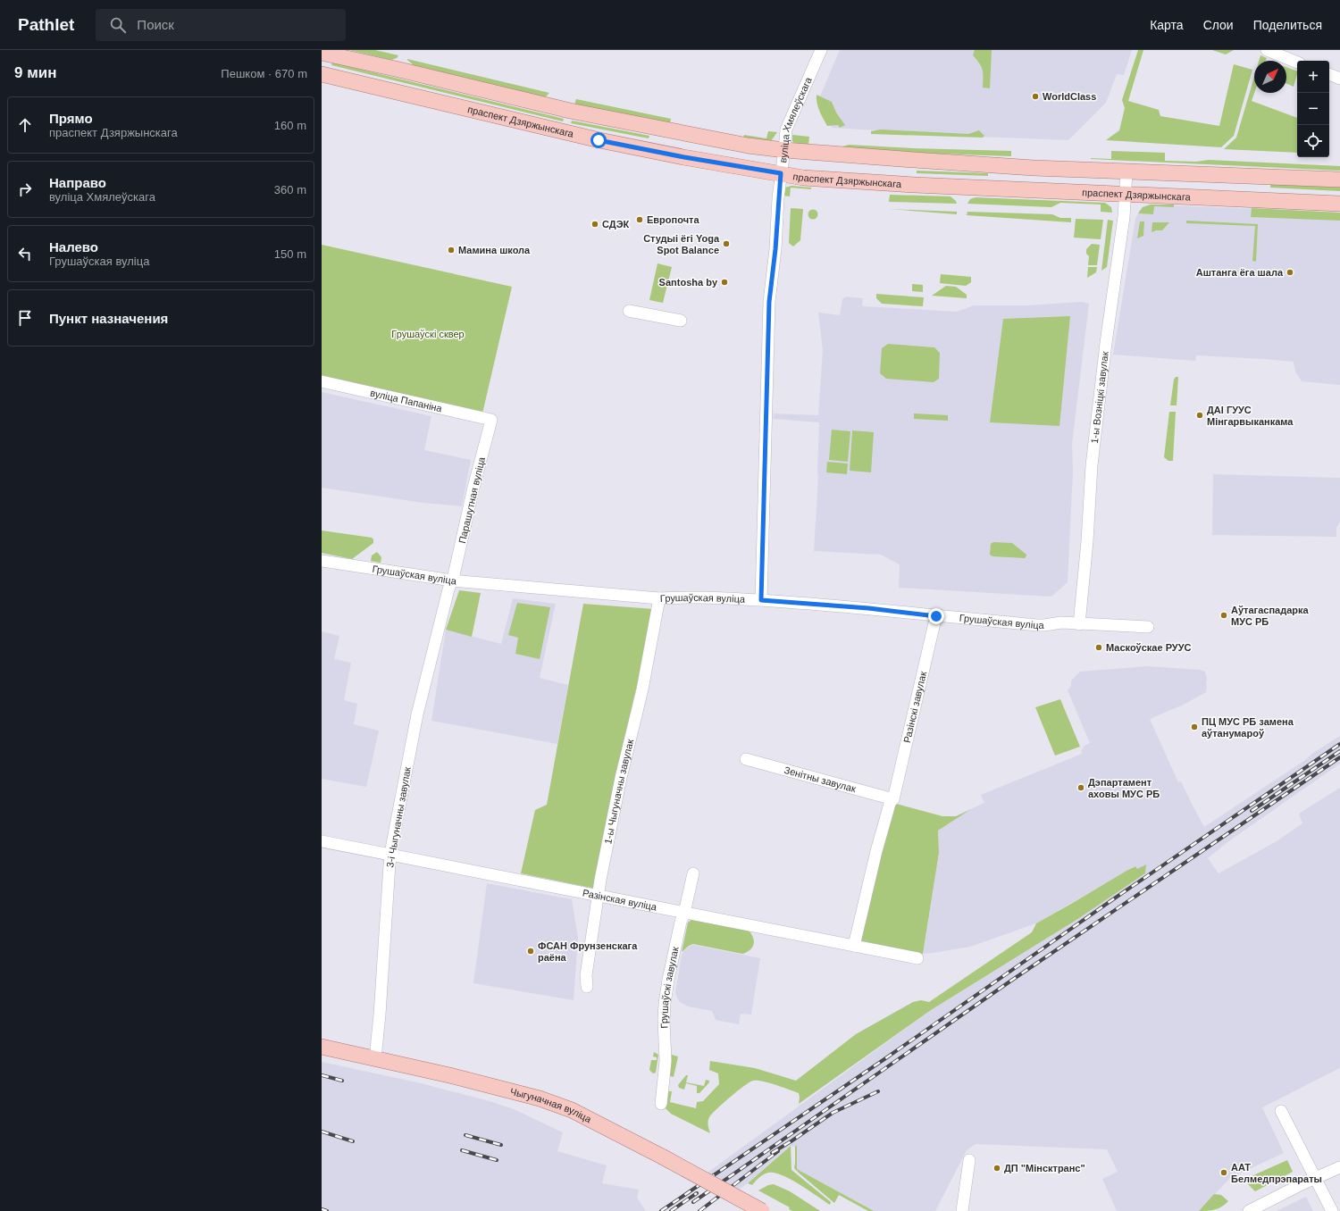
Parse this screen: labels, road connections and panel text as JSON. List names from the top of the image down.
{
  "streets": {
    "main road": ["праспект Дзяржынскага", "Чыгуначная вуліца"],
    "street": [
      "вуліца Хмялеўскага",
      "1-ы Возніцкі завулак",
      "вуліца Папаніна",
      "Парашутная вуліца",
      "Грушаўская вуліца",
      "Разінскі завулак",
      "Зенітны завулак",
      "1-ы Чыгуначны завулак",
      "3-і Чыгуначны завулак",
      "Разінская вуліца",
      "Грушаўскі завулак"
    ]
  },
  "crossings": [
    ["вуліца Хмялеўскага", "праспект Дзяржынскага"],
    ["вуліца Хмялеўскага", "Грушаўская вуліца"],
    ["праспект Дзяржынскага", "1-ы Возніцкі завулак"],
    ["1-ы Возніцкі завулак", "Грушаўская вуліца"],
    ["вуліца Папаніна", "Парашутная вуліца"],
    ["Парашутная вуліца", "Грушаўская вуліца"],
    ["Парашутная вуліца", "3-і Чыгуначны завулак"],
    ["Грушаўская вуліца", "Разінскі завулак"],
    ["Грушаўская вуліца", "1-ы Чыгуначны завулак"],
    ["Грушаўская вуліца", "3-і Чыгуначны завулак"],
    ["Разінскі завулак", "Зенітны завулак"],
    ["Разінскі завулак", "Разінская вуліца"],
    ["1-ы Чыгуначны завулак", "Разінская вуліца"],
    ["3-і Чыгуначны завулак", "Разінская вуліца"],
    ["3-і Чыгуначны завулак", "Чыгуначная вуліца"],
    ["Разінская вуліца", "Грушаўскі завулак"]
  ],
  "parks": ["Грушаўскі сквер"],
  "places": [
    "WorldClass",
    "Европочта",
    "СДЭК",
    "Студыі ёгі Yoga Spot Balance",
    "Мамина школа",
    "Аштанга ёга шала",
    "Santosha by",
    "ДАІ ГУУС Мінгарвыканкама",
    "Аўтагаспадарка МУС РБ",
    "Маскоўскае РУУС",
    "ПЦ МУС РБ замена аўтанумароў",
    "Дэпартамент аховы МУС РБ",
    "ФСАН Фрунзенскага раёна",
    "ДП \"Мінсктранс\"",
    "ААТ Белмедпрэпараты"
  ],
  "north": "top right",
  "page": {
    "header": "Pathlet",
    "search": "Поиск",
    "nav": ["Карта", "Слои", "Поделиться"],
    "heading": ["9 мин", "Пешком · 670 m"],
    "map_buttons": ["+", "−"],
    "list": [
      ["Прямо", "праспект Дзяржынскага", "160 m"],
      ["Направо", "вуліца Хмялеўскага", "360 m"],
      ["Налево", "Грушаўская вуліца", "150 m"],
      "Пункт назначения"
    ]
  }
}
